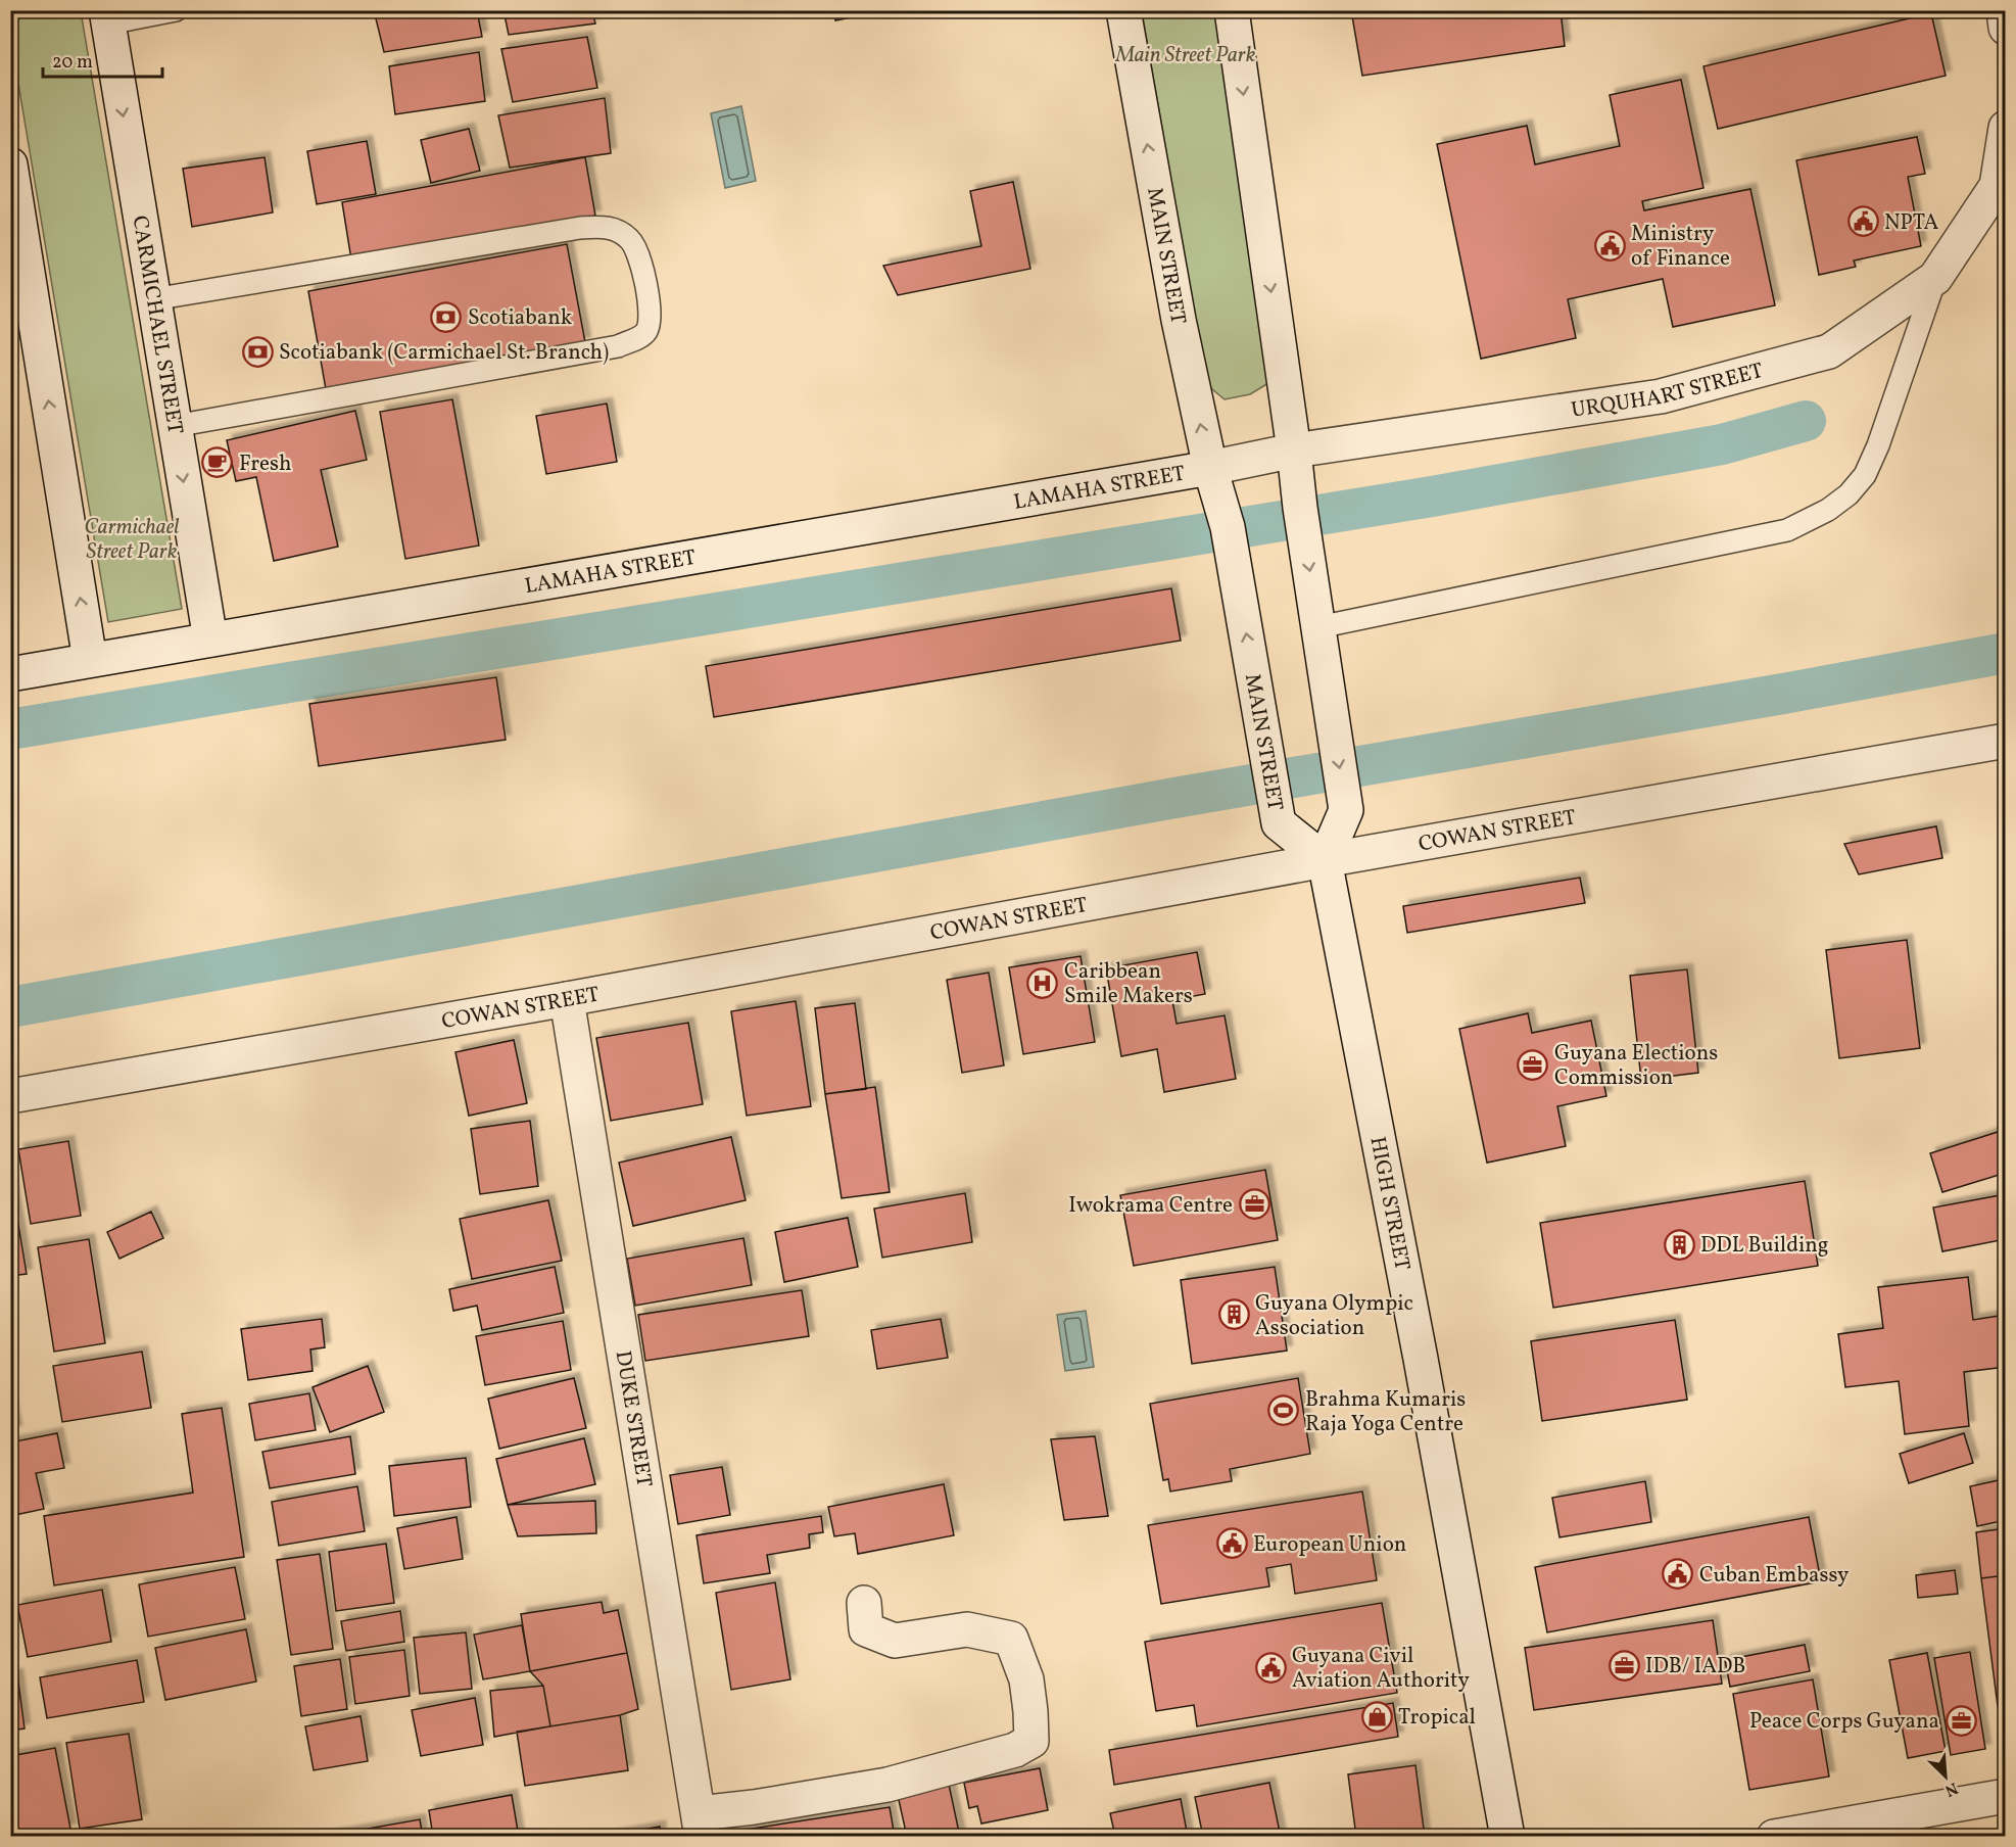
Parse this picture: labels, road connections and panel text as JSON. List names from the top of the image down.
{
  "streets": {
    "street": [
      "MAIN STREET",
      "CARMICHAEL STREET",
      "URQUHART STREET",
      "LAMAHA STREET",
      "COWAN STREET",
      "HIGH STREET",
      "DUKE STREET"
    ]
  },
  "crossings": [
    ["MAIN STREET", "URQUHART STREET"],
    ["MAIN STREET", "LAMAHA STREET"],
    ["MAIN STREET", "COWAN STREET"],
    ["MAIN STREET", "HIGH STREET"],
    ["CARMICHAEL STREET", "LAMAHA STREET"],
    ["URQUHART STREET", "LAMAHA STREET"],
    ["COWAN STREET", "HIGH STREET"],
    ["COWAN STREET", "DUKE STREET"]
  ],
  "parks": ["Main Street Park", "Carmichael Street Park"],
  "places": {
    "public building": [
      "NPTA",
      "Ministry of Finance",
      "European Union",
      "Cuban Embassy",
      "Guyana Civil Aviation Authority"
    ],
    "bank": ["Scotiabank", "Scotiabank (Carmichael St. Branch)"],
    "cafe": ["Fresh"],
    "hospital": ["Caribbean Smile Makers"],
    "office": [
      "Guyana Elections Commission",
      "Iwokrama Centre",
      "IDB/ IADB",
      "Peace Corps Guyana"
    ],
    "building": ["DDL Building", "Guyana Olympic Association"],
    "sports": ["Brahma Kumaris Raja Yoga Centre"],
    "shop": ["Tropical"]
  },
  "scale_bar": "20 m",
  "north": "bottom right"
}
